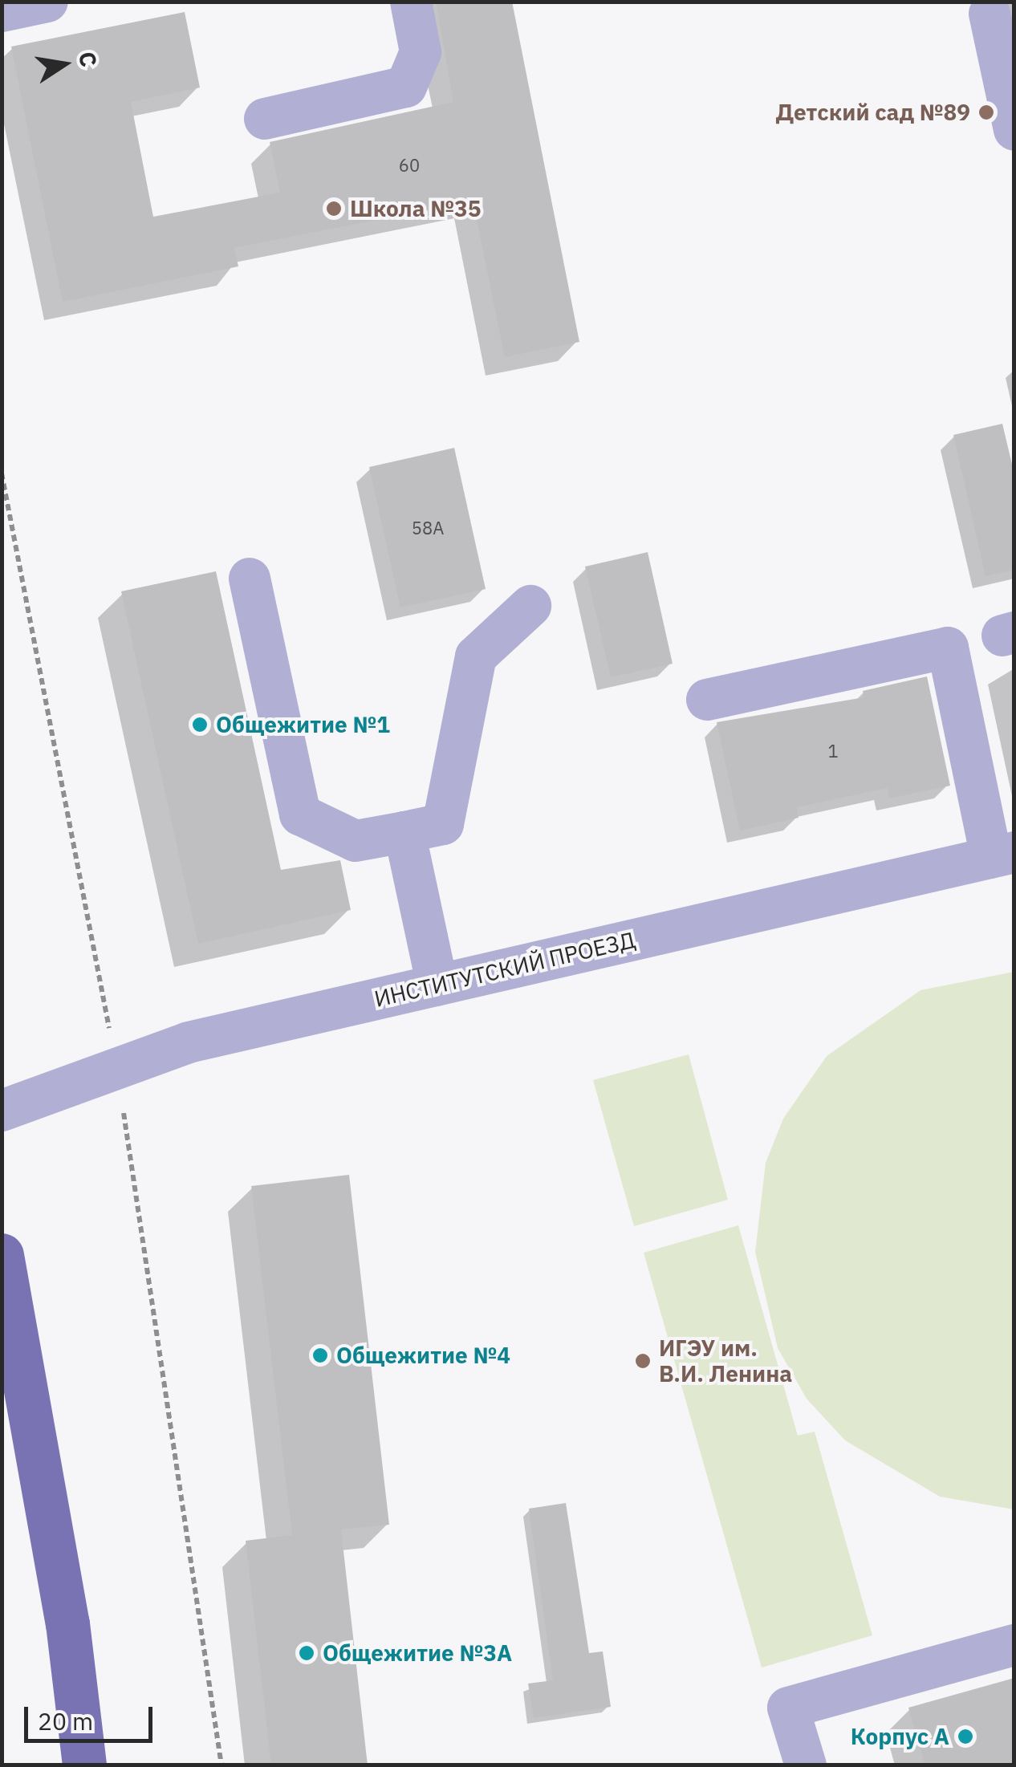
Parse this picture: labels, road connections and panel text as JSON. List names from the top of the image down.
{
  "streets": {
    "street": ["ИНСТИТУТСКИЙ ПРОЕЗД"]
  },
  "places": [
    "Детский сад №89",
    "Школа №35",
    "Общежитие №1",
    "Общежитие №4",
    "ИГЭУ им. В.И. Ленина",
    "Общежитие №3А",
    "Корпус А"
  ],
  "house_numbers": ["60", "58А", "1"],
  "scale_bar": "20 m",
  "north": "right"
}
